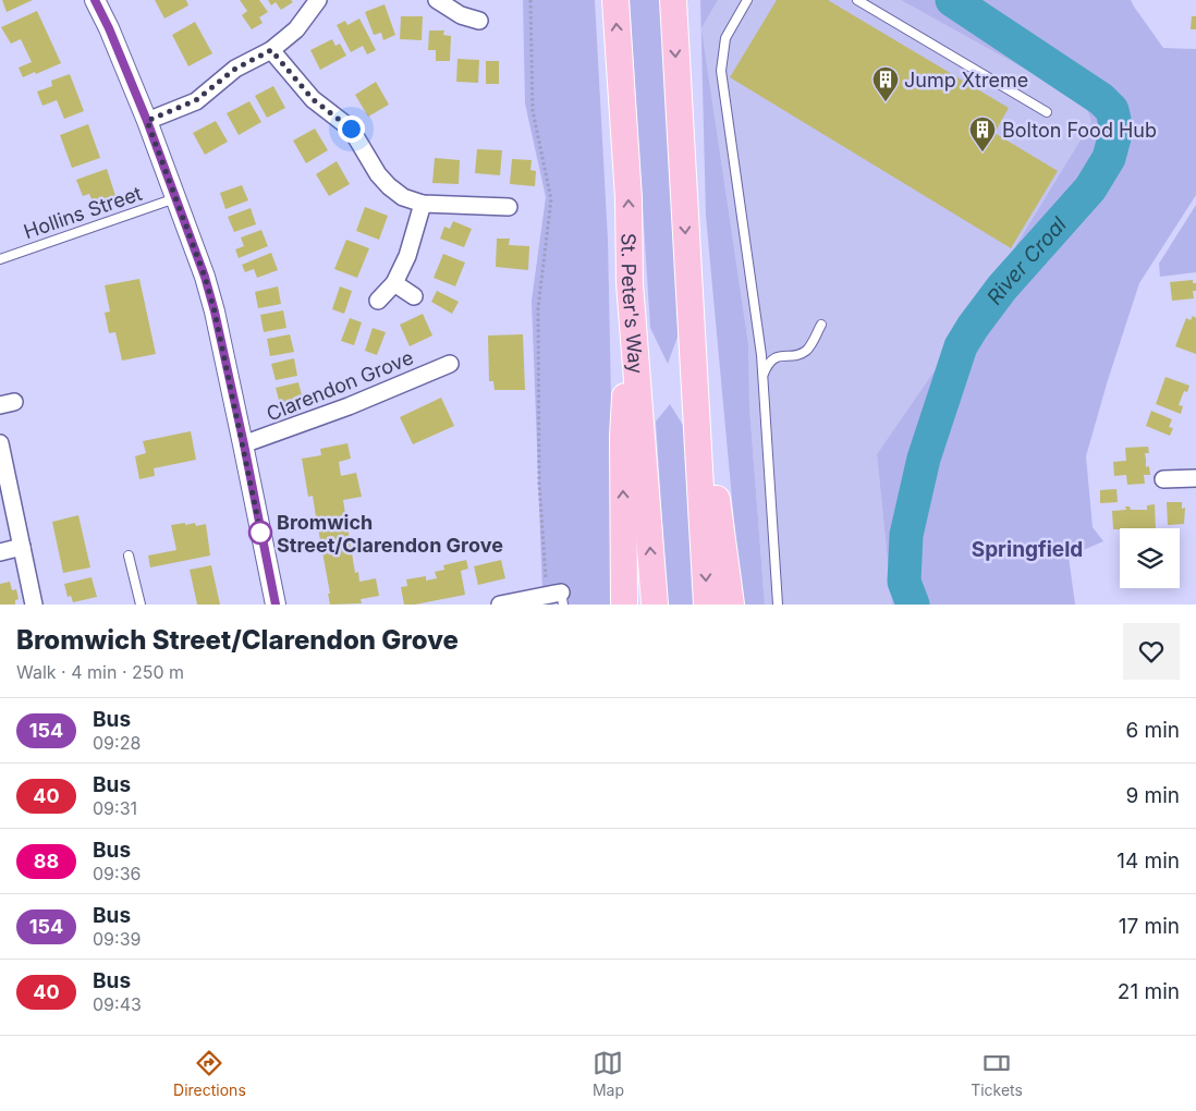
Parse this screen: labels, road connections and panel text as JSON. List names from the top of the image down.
{
  "streets": {
    "highway": ["St. Peter's Way"],
    "street": ["Clarendon Grove"],
    "lane": ["Hollins Street"]
  },
  "districts": ["Springfield"],
  "water": ["River Croal"],
  "places": {
    "building": ["Jump Xtreme", "Bolton Food Hub"],
    "other": ["Bromwich Street/Clarendon Grove"]
  },
  "lines": ["bus line 154"],
  "page": {
    "heading": ["Bromwich Street/Clarendon Grove", "Walk · 4 min · 250 m"],
    "list": [
      {
        "mark": "154",
        "name": "Bus",
        "note": "09:28",
        "value": "6 min"
      },
      {
        "mark": "40",
        "name": "Bus",
        "note": "09:31",
        "value": "9 min"
      },
      {
        "mark": "88",
        "name": "Bus",
        "note": "09:36",
        "value": "14 min"
      },
      {
        "mark": "154",
        "name": "Bus",
        "note": "09:39",
        "value": "17 min"
      },
      {
        "mark": "40",
        "name": "Bus",
        "note": "09:43",
        "value": "21 min"
      }
    ],
    "tabs": ["Directions", "Map", "Tickets"]
  }
}
